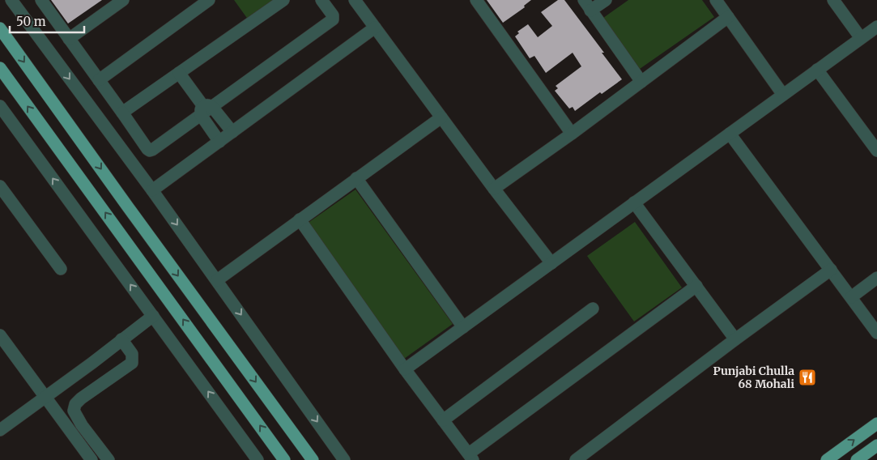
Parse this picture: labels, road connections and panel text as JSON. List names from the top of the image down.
{
  "places": {
    "restaurant": ["Punjabi Chulla 68 Mohali"]
  },
  "scale_bar": "50 m"
}
